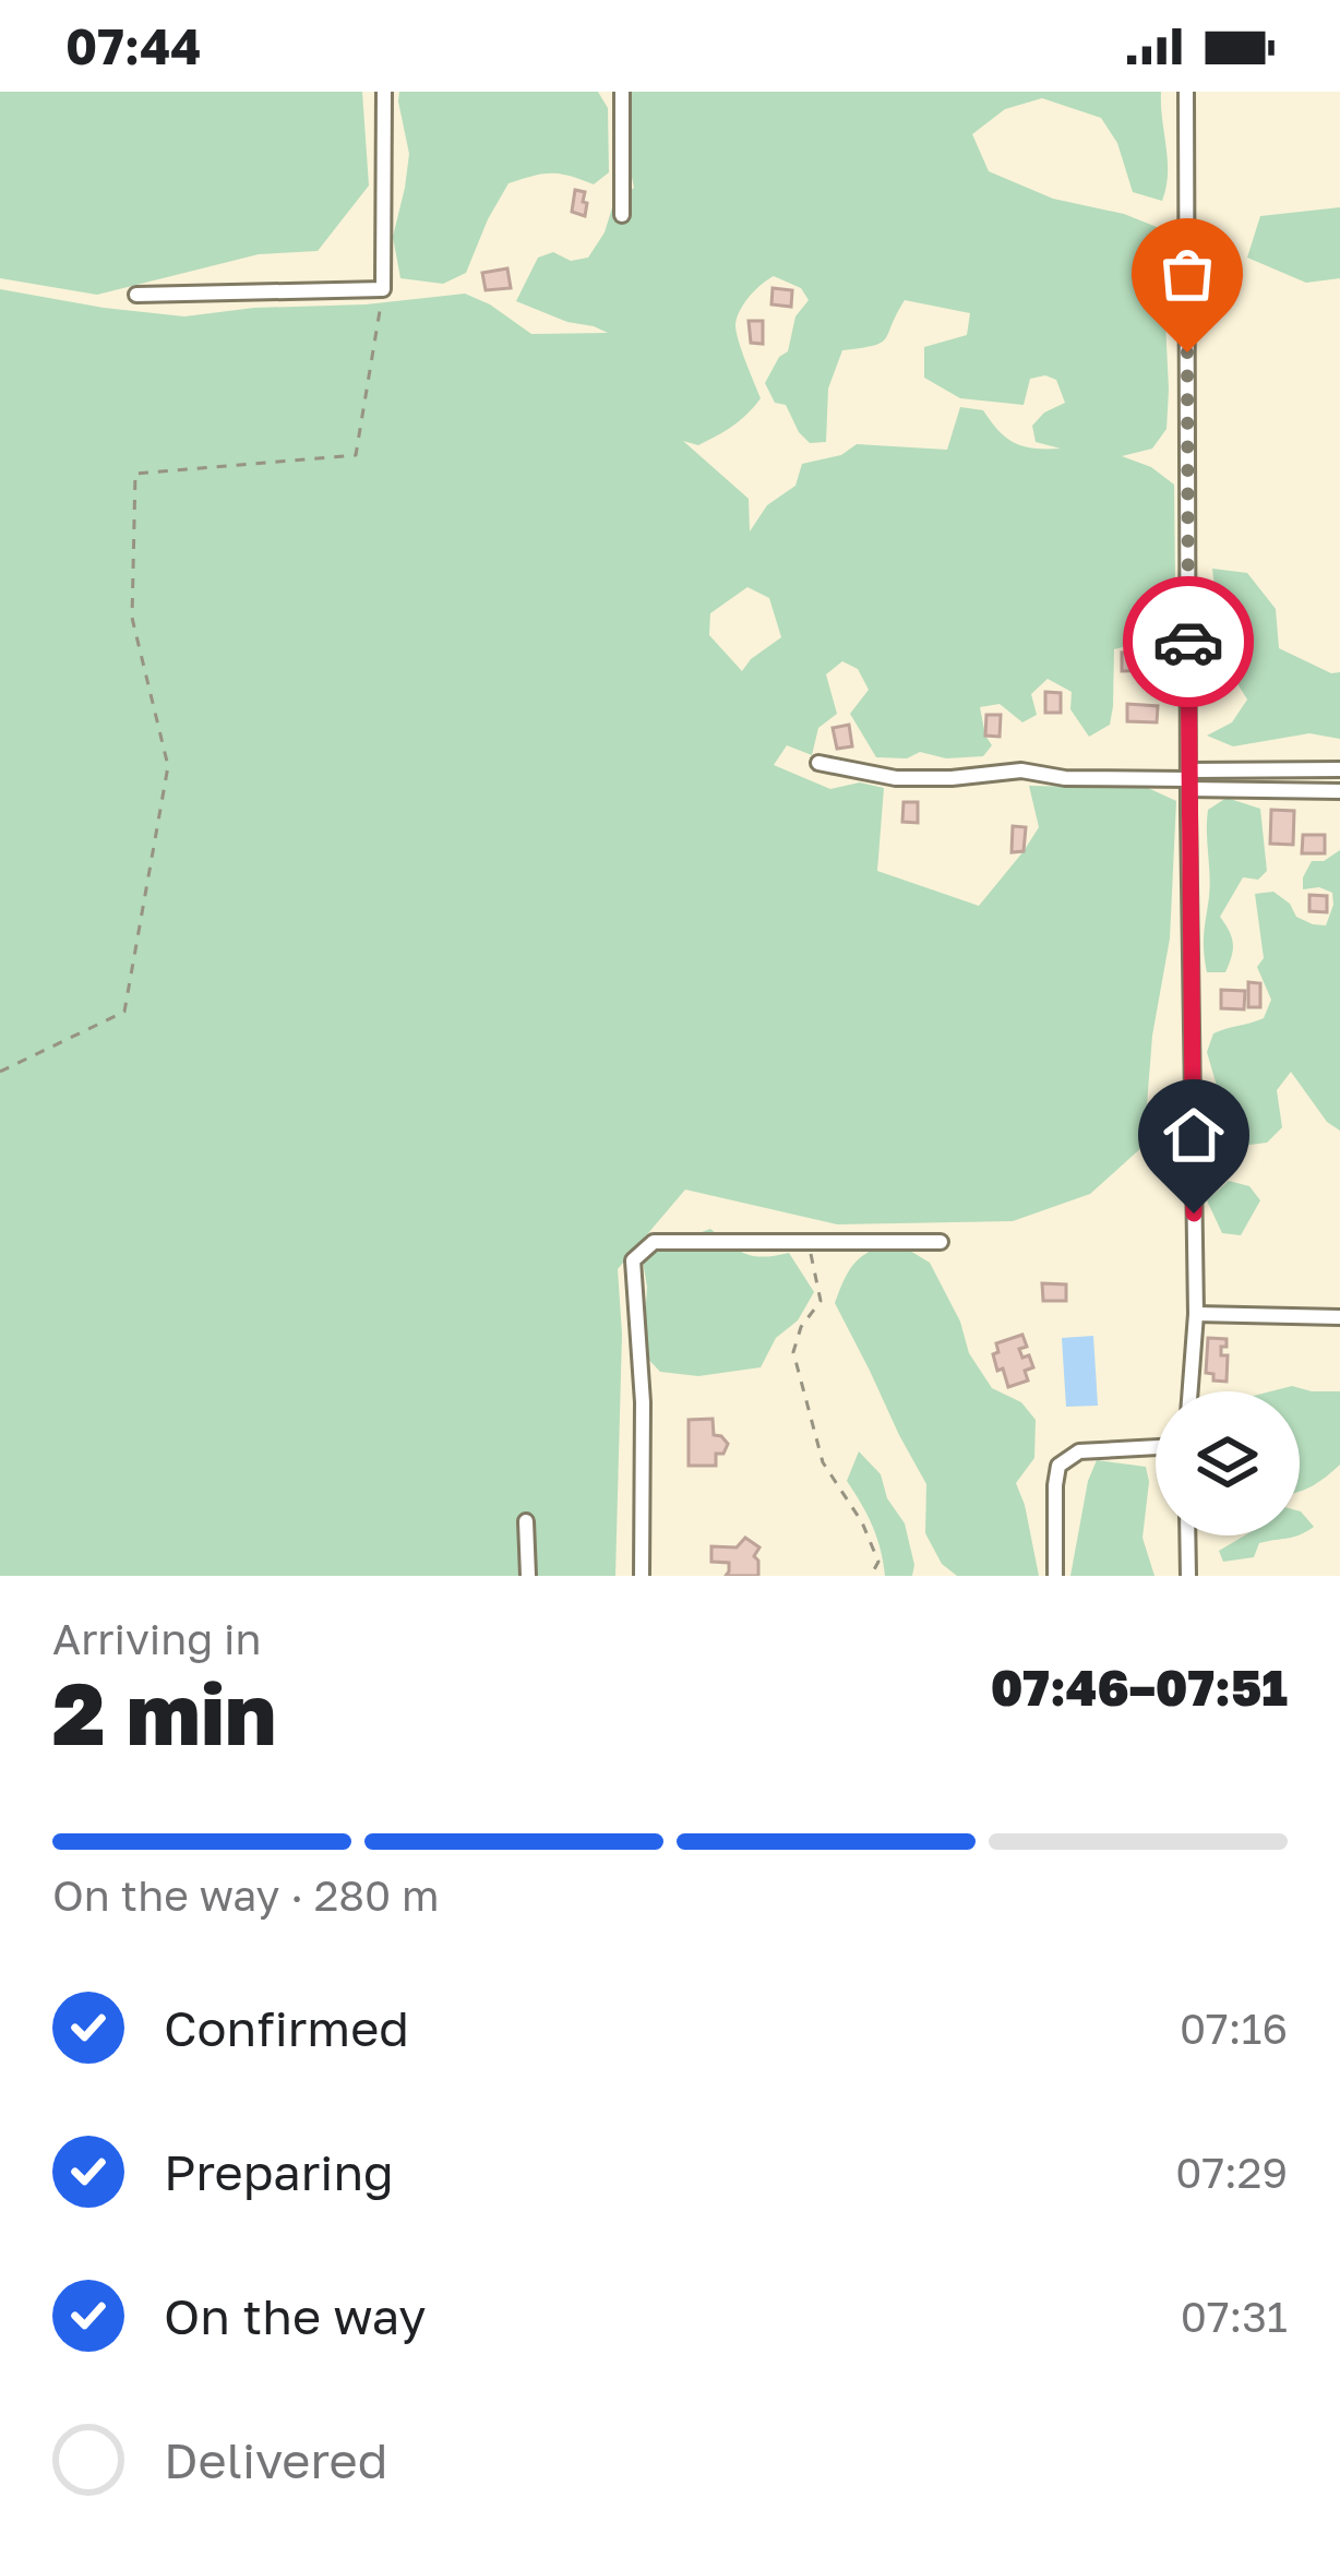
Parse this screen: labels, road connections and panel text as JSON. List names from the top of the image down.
{
  "page": {
    "status": "07:44",
    "heading": ["2 min", "Arriving in", "07:46–07:51"],
    "bar": "On the way · 280 m",
    "list": [
      ["Confirmed", "07:16"],
      ["Preparing", "07:29"],
      ["On the way", "07:31"],
      "Delivered"
    ]
  }
}
